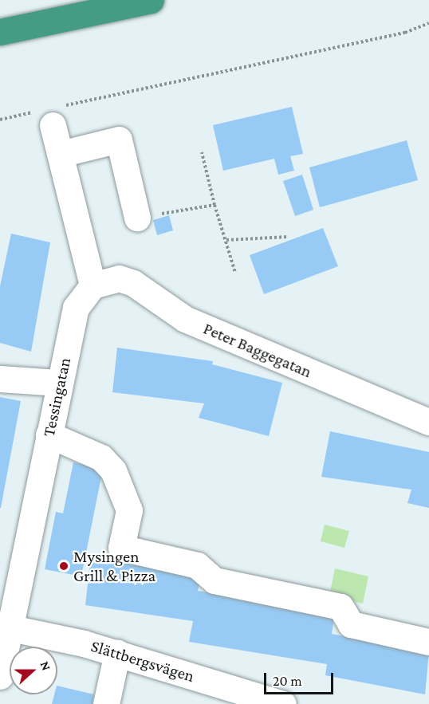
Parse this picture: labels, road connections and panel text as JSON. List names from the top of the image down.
{
  "streets": {
    "street": ["Peter Baggegatan", "Tessingatan", "Slättbergsvägen"]
  },
  "crossings": [
    ["Peter Baggegatan", "Tessingatan"],
    ["Tessingatan", "Slättbergsvägen"]
  ],
  "places": ["Mysingen Grill & Pizza"],
  "scale_bar": "20 m",
  "north": "right"
}
